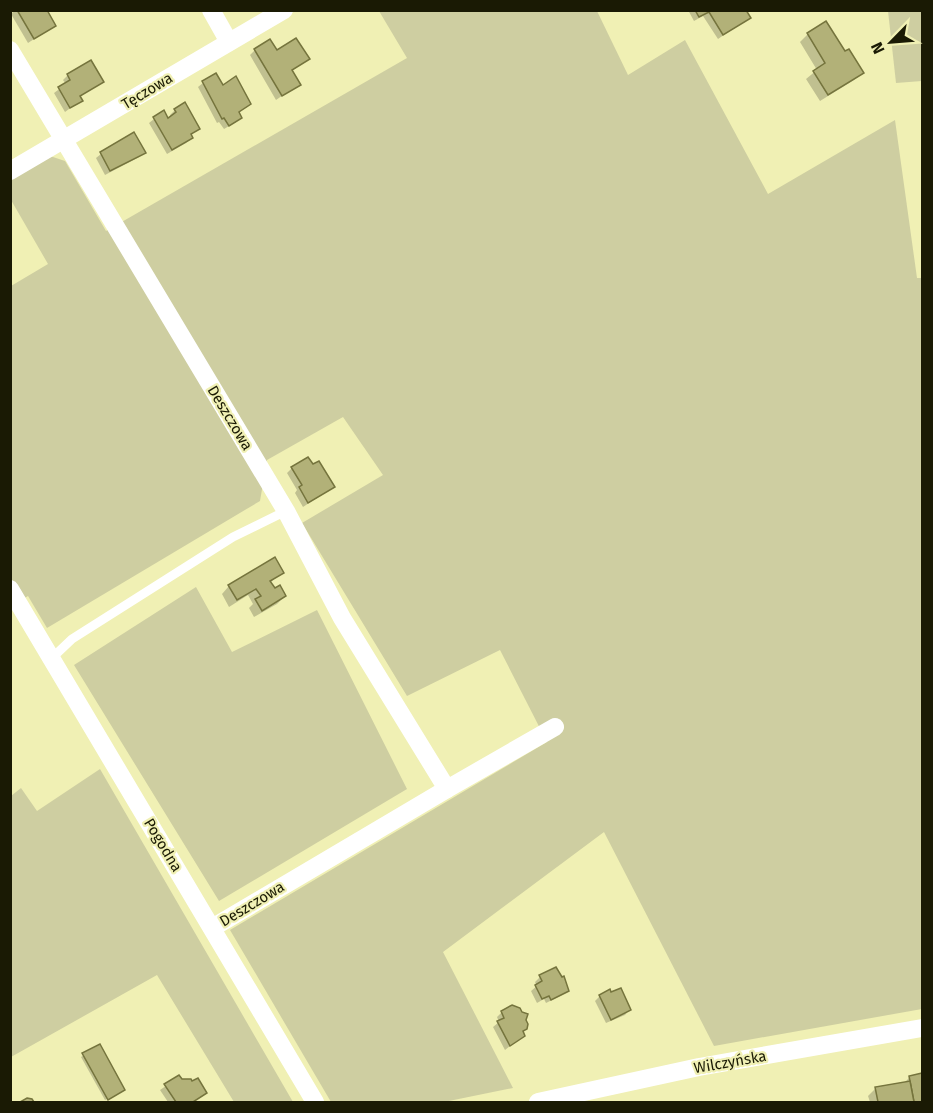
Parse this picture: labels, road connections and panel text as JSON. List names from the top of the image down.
{
  "streets": {
    "street": [
      "Tęczowa",
      "Deszczowa",
      "Pogodna",
      "Wilczyńska"
    ]
  },
  "crossings": [
    ["Tęczowa", "Deszczowa"],
    ["Deszczowa", "Pogodna"]
  ],
  "north": "bottom left"
}
